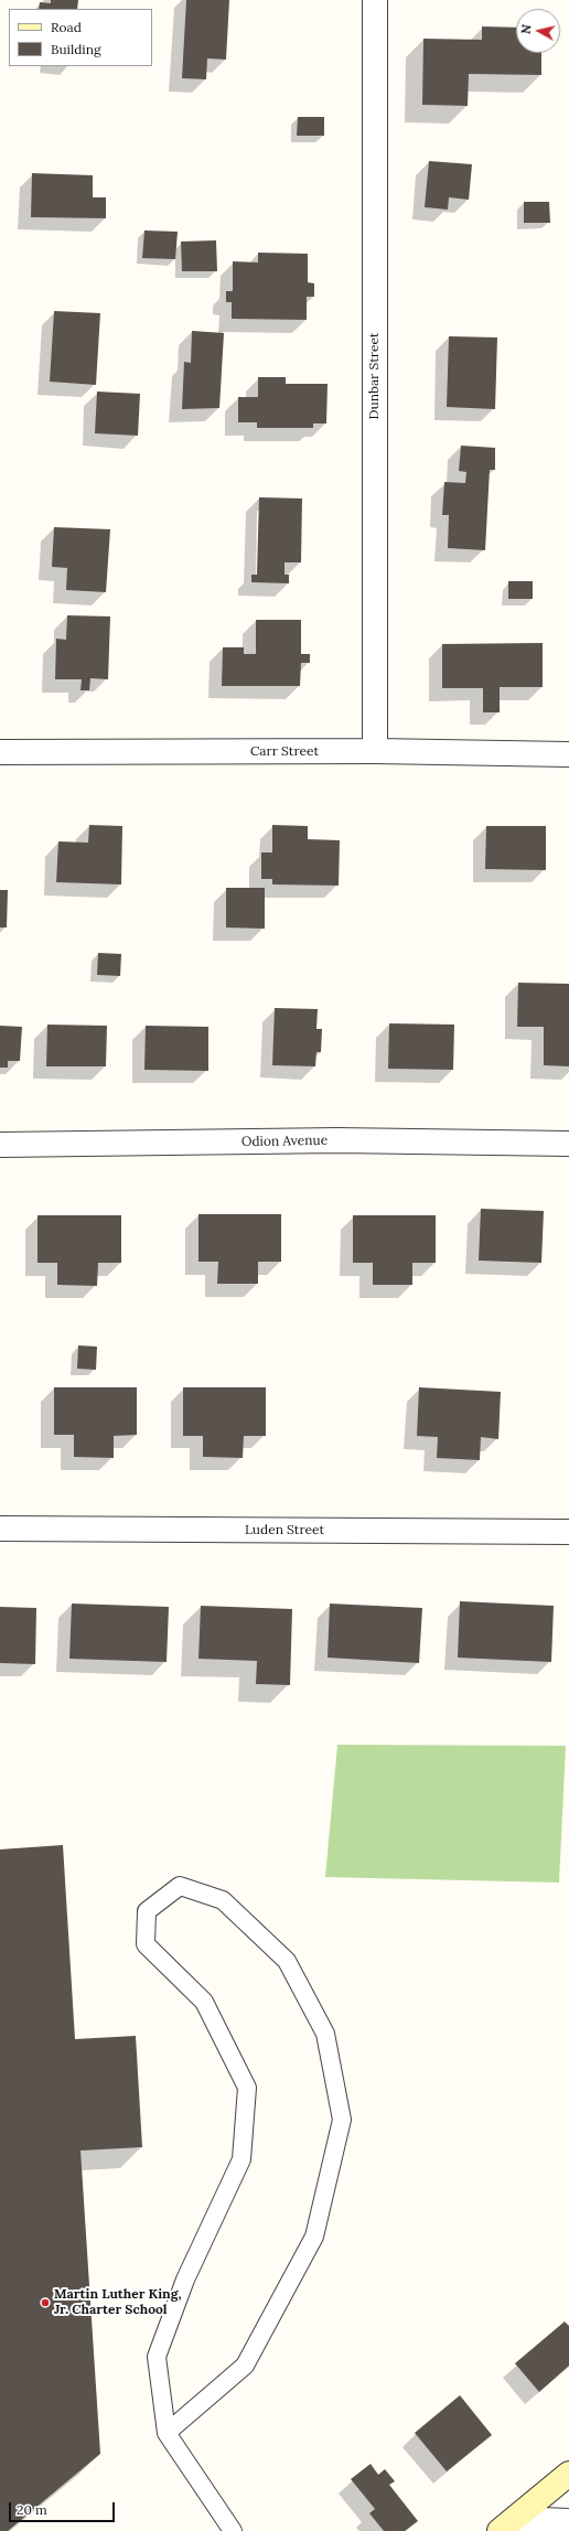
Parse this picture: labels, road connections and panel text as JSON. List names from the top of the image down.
{
  "streets": {
    "street": [
      "Dunbar Street",
      "Carr Street",
      "Odion Avenue",
      "Luden Street"
    ]
  },
  "crossings": [
    ["Dunbar Street", "Carr Street"]
  ],
  "places": ["Martin Luther King, Jr. Charter School"],
  "legend": ["Road", "Building"],
  "scale_bar": "20 m",
  "north": "left"
}
